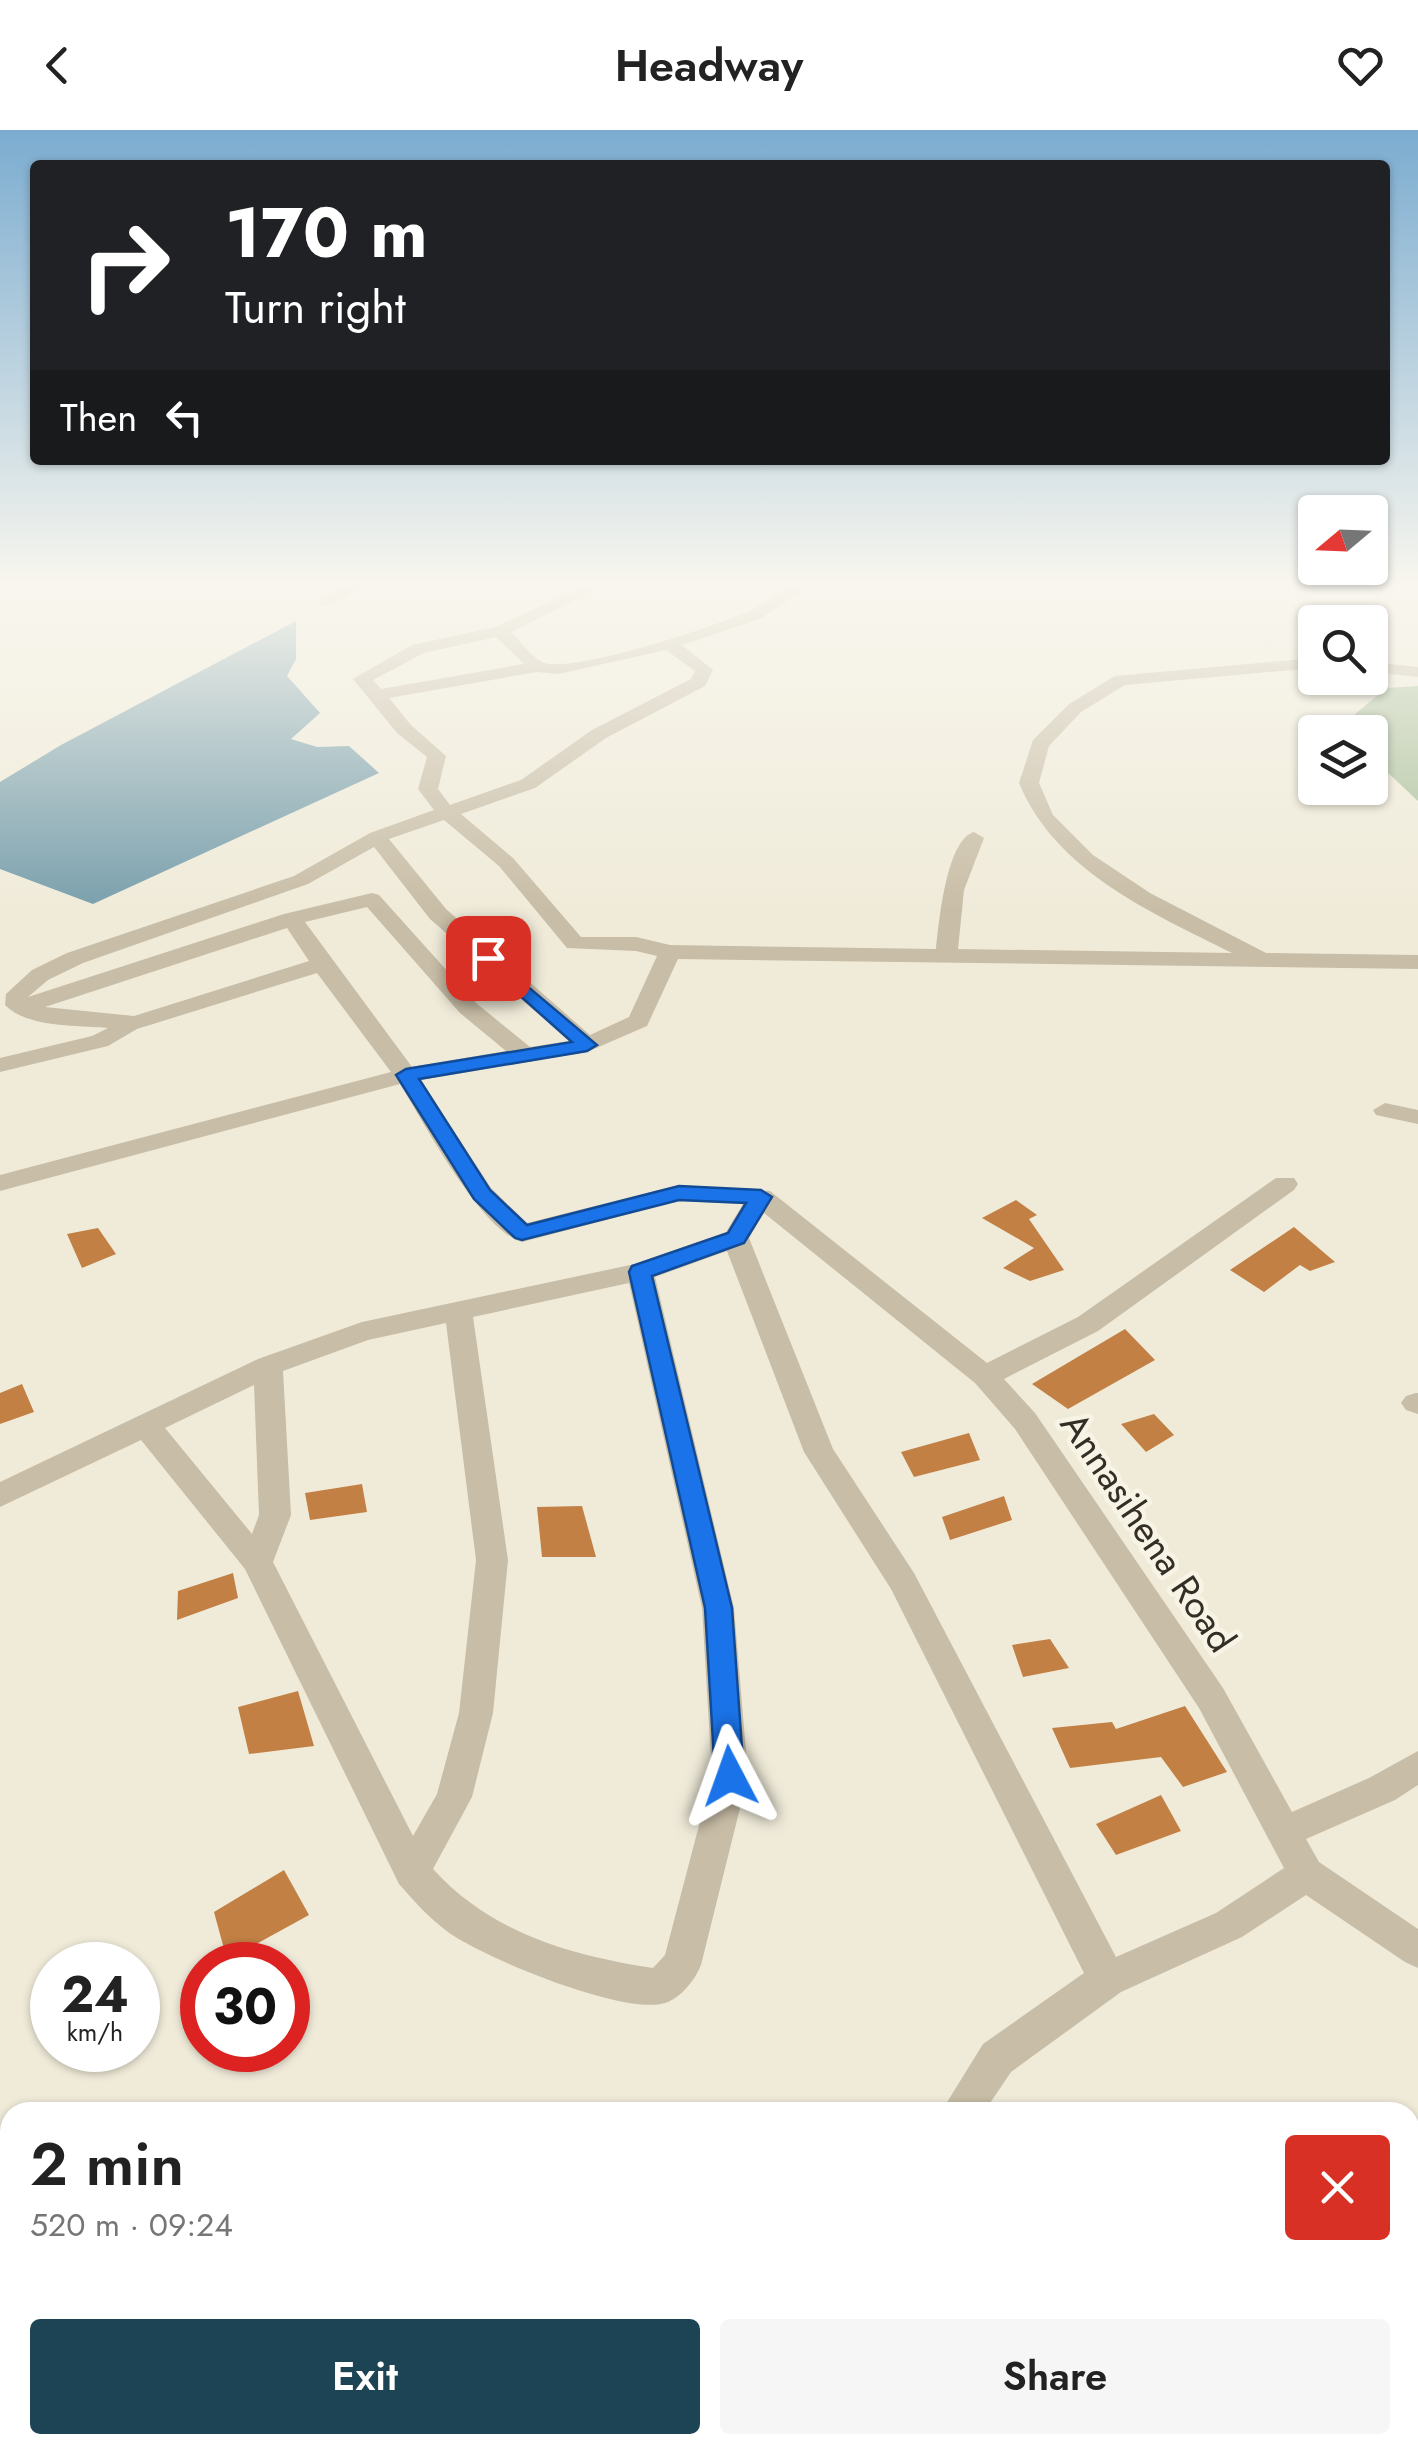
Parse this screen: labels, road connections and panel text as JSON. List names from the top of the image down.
{
  "streets": {
    "street": ["Annasihena Road"]
  },
  "north": "left",
  "page": {
    "header": "Headway",
    "turn": ["170 m", "Turn right"],
    "then": "Then",
    "speed": "24 km/h",
    "limit": "30",
    "heading": ["2 min", "520 m · 09:24"],
    "buttons": ["Exit", "Share"]
  }
}
